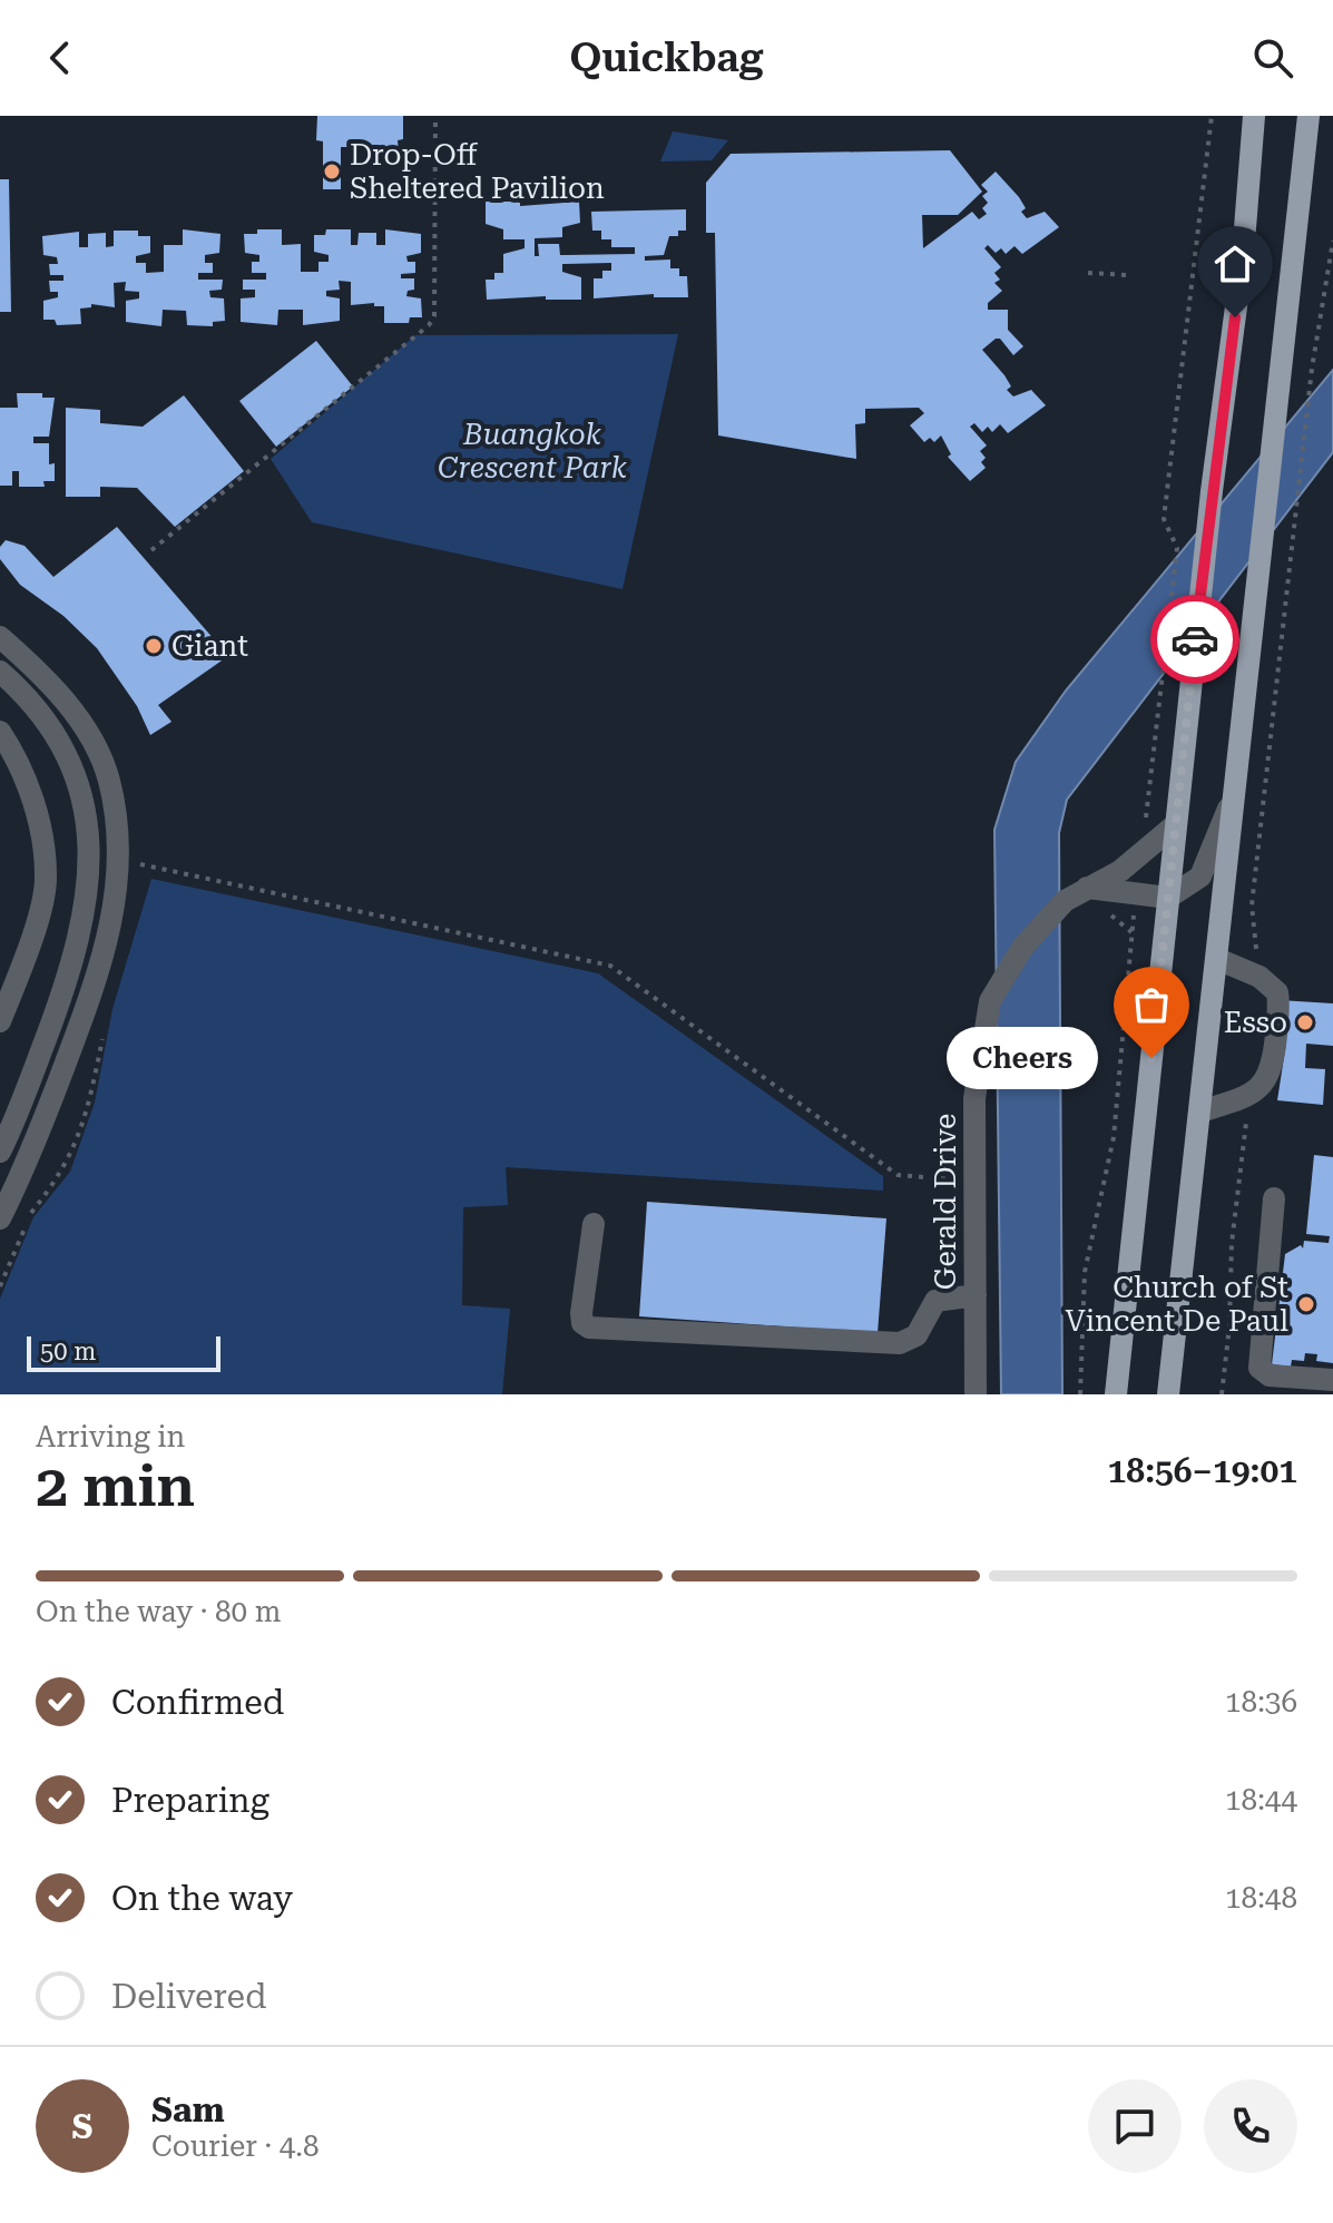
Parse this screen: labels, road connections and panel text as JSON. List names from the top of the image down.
{
  "streets": {
    "street": ["Gerald Drive"]
  },
  "parks": ["Buangkok Crescent Park"],
  "places": [
    "Drop-Off Sheltered Pavilion",
    "Giant",
    "Esso",
    "Cheers",
    "Church of St Vincent De Paul"
  ],
  "scale_bar": "50 m",
  "page": {
    "header": "Quickbag",
    "bubble": "Cheers",
    "scale": "50 m",
    "heading": ["2 min", "Arriving in", "18:56–19:01"],
    "panel": ["Sam", "Courier · 4.8"],
    "bar": "On the way · 80 m",
    "list": [
      ["Confirmed", "18:36"],
      ["Preparing", "18:44"],
      ["On the way", "18:48"],
      "Delivered"
    ],
    "round": "S"
  }
}
